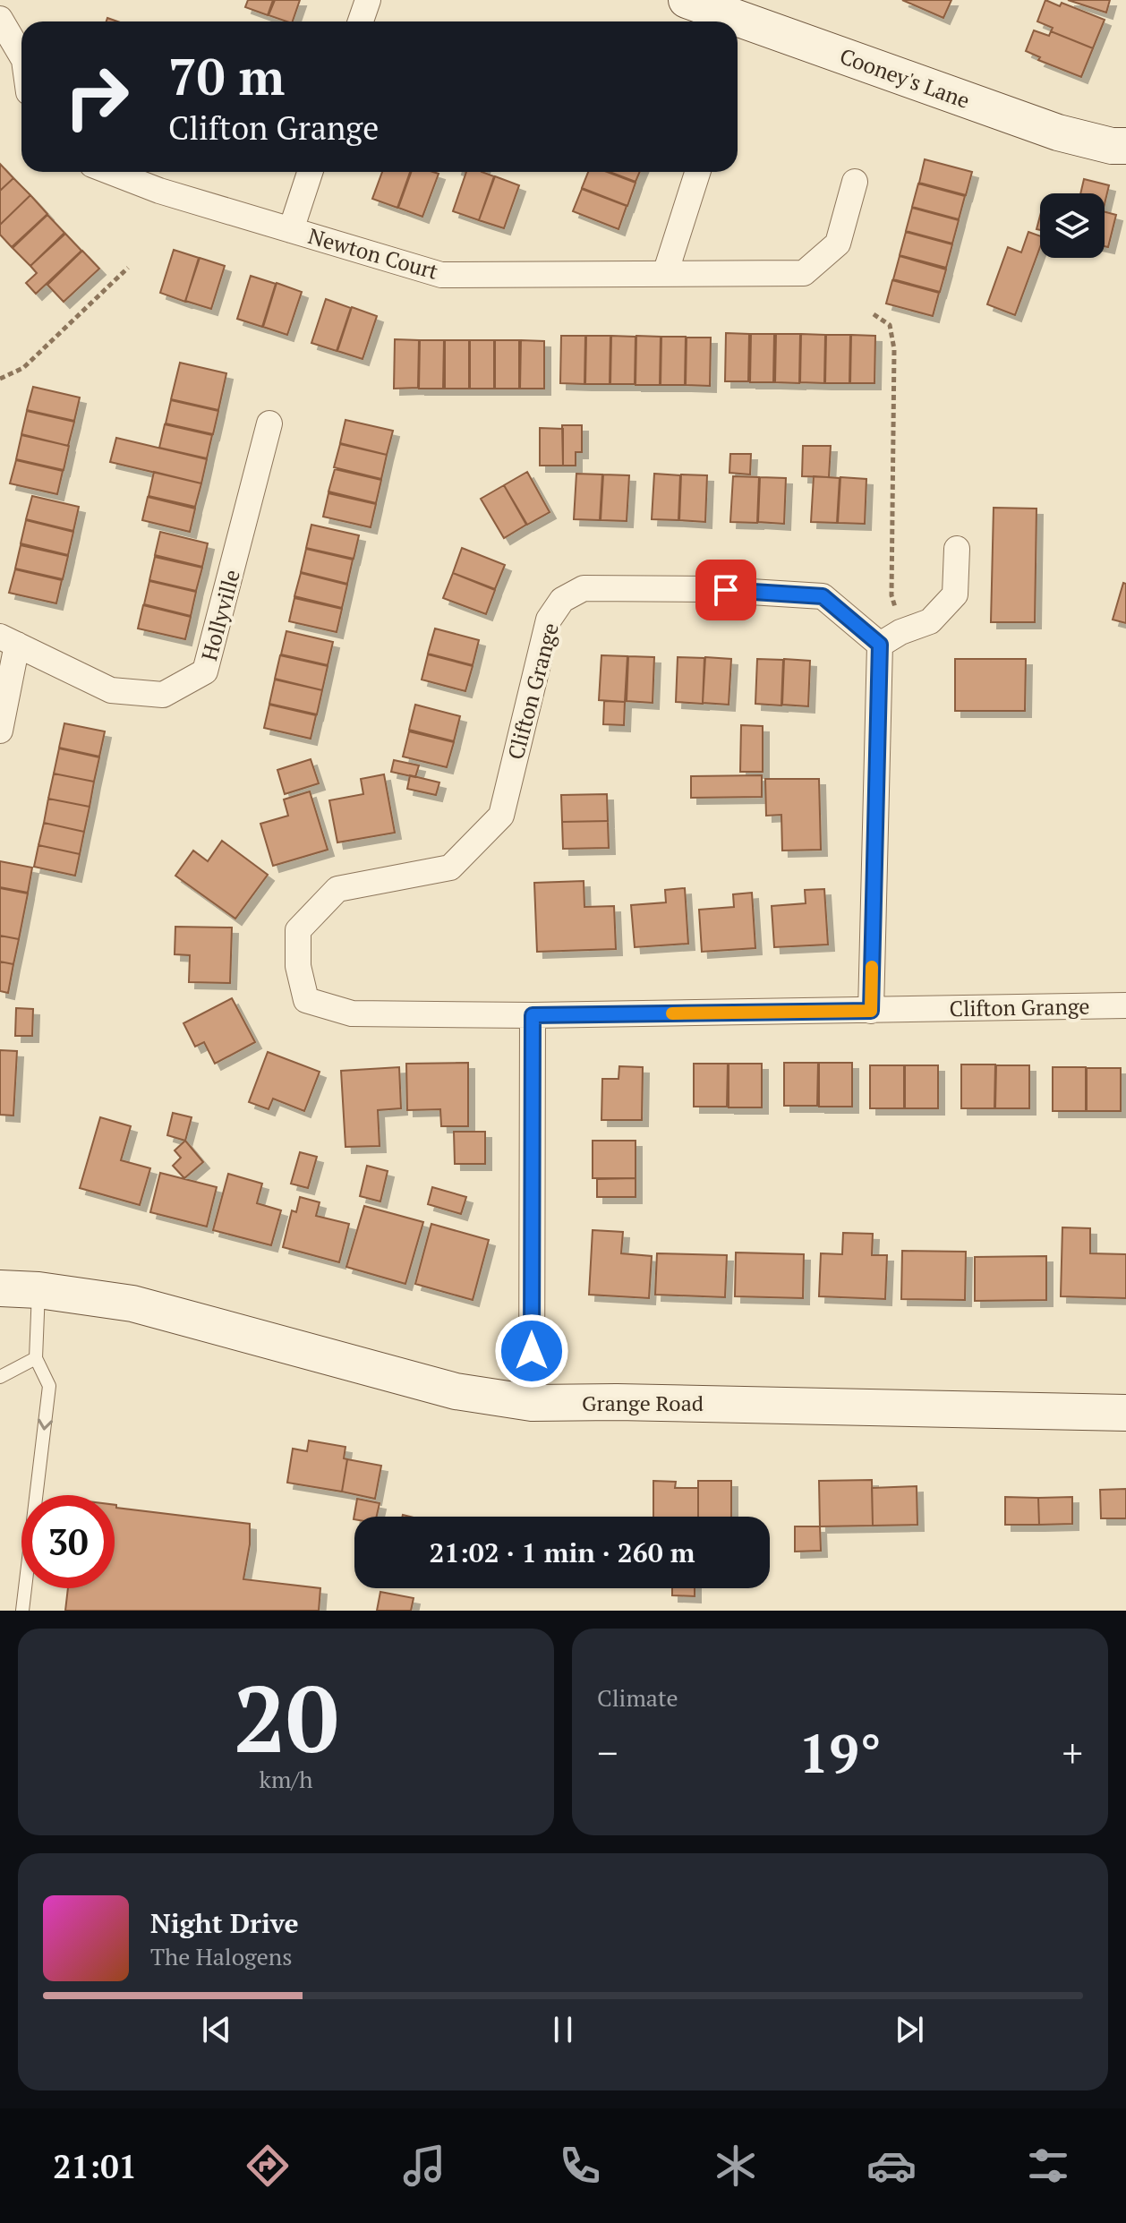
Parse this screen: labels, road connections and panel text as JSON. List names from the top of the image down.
{
  "streets": {
    "main road": ["Cooney's Lane", "Grange Road"],
    "street": ["Newton Court", "Hollyville", "Clifton Grange"]
  },
  "page": {
    "turn": ["70 m", "Clifton Grange"],
    "limit": "30",
    "trip": "21:02 · 1 min · 260 m",
    "tile": [
      ["20", "km/h"],
      "Climate"
    ],
    "heat": ["−", "19°", "+"],
    "song": ["Night Drive", "The Halogens"],
    "tabs": "21:01"
  }
}
